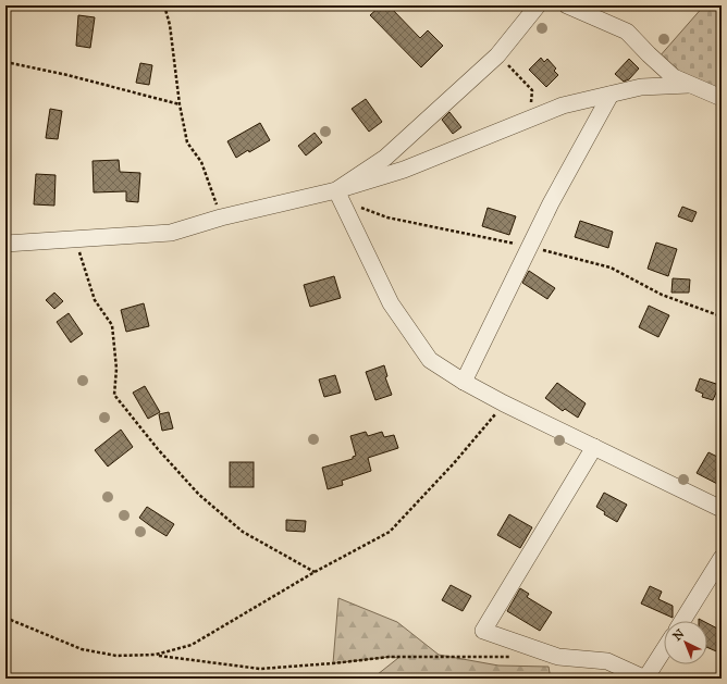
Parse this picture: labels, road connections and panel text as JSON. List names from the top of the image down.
{
  "north": "top left"
}
